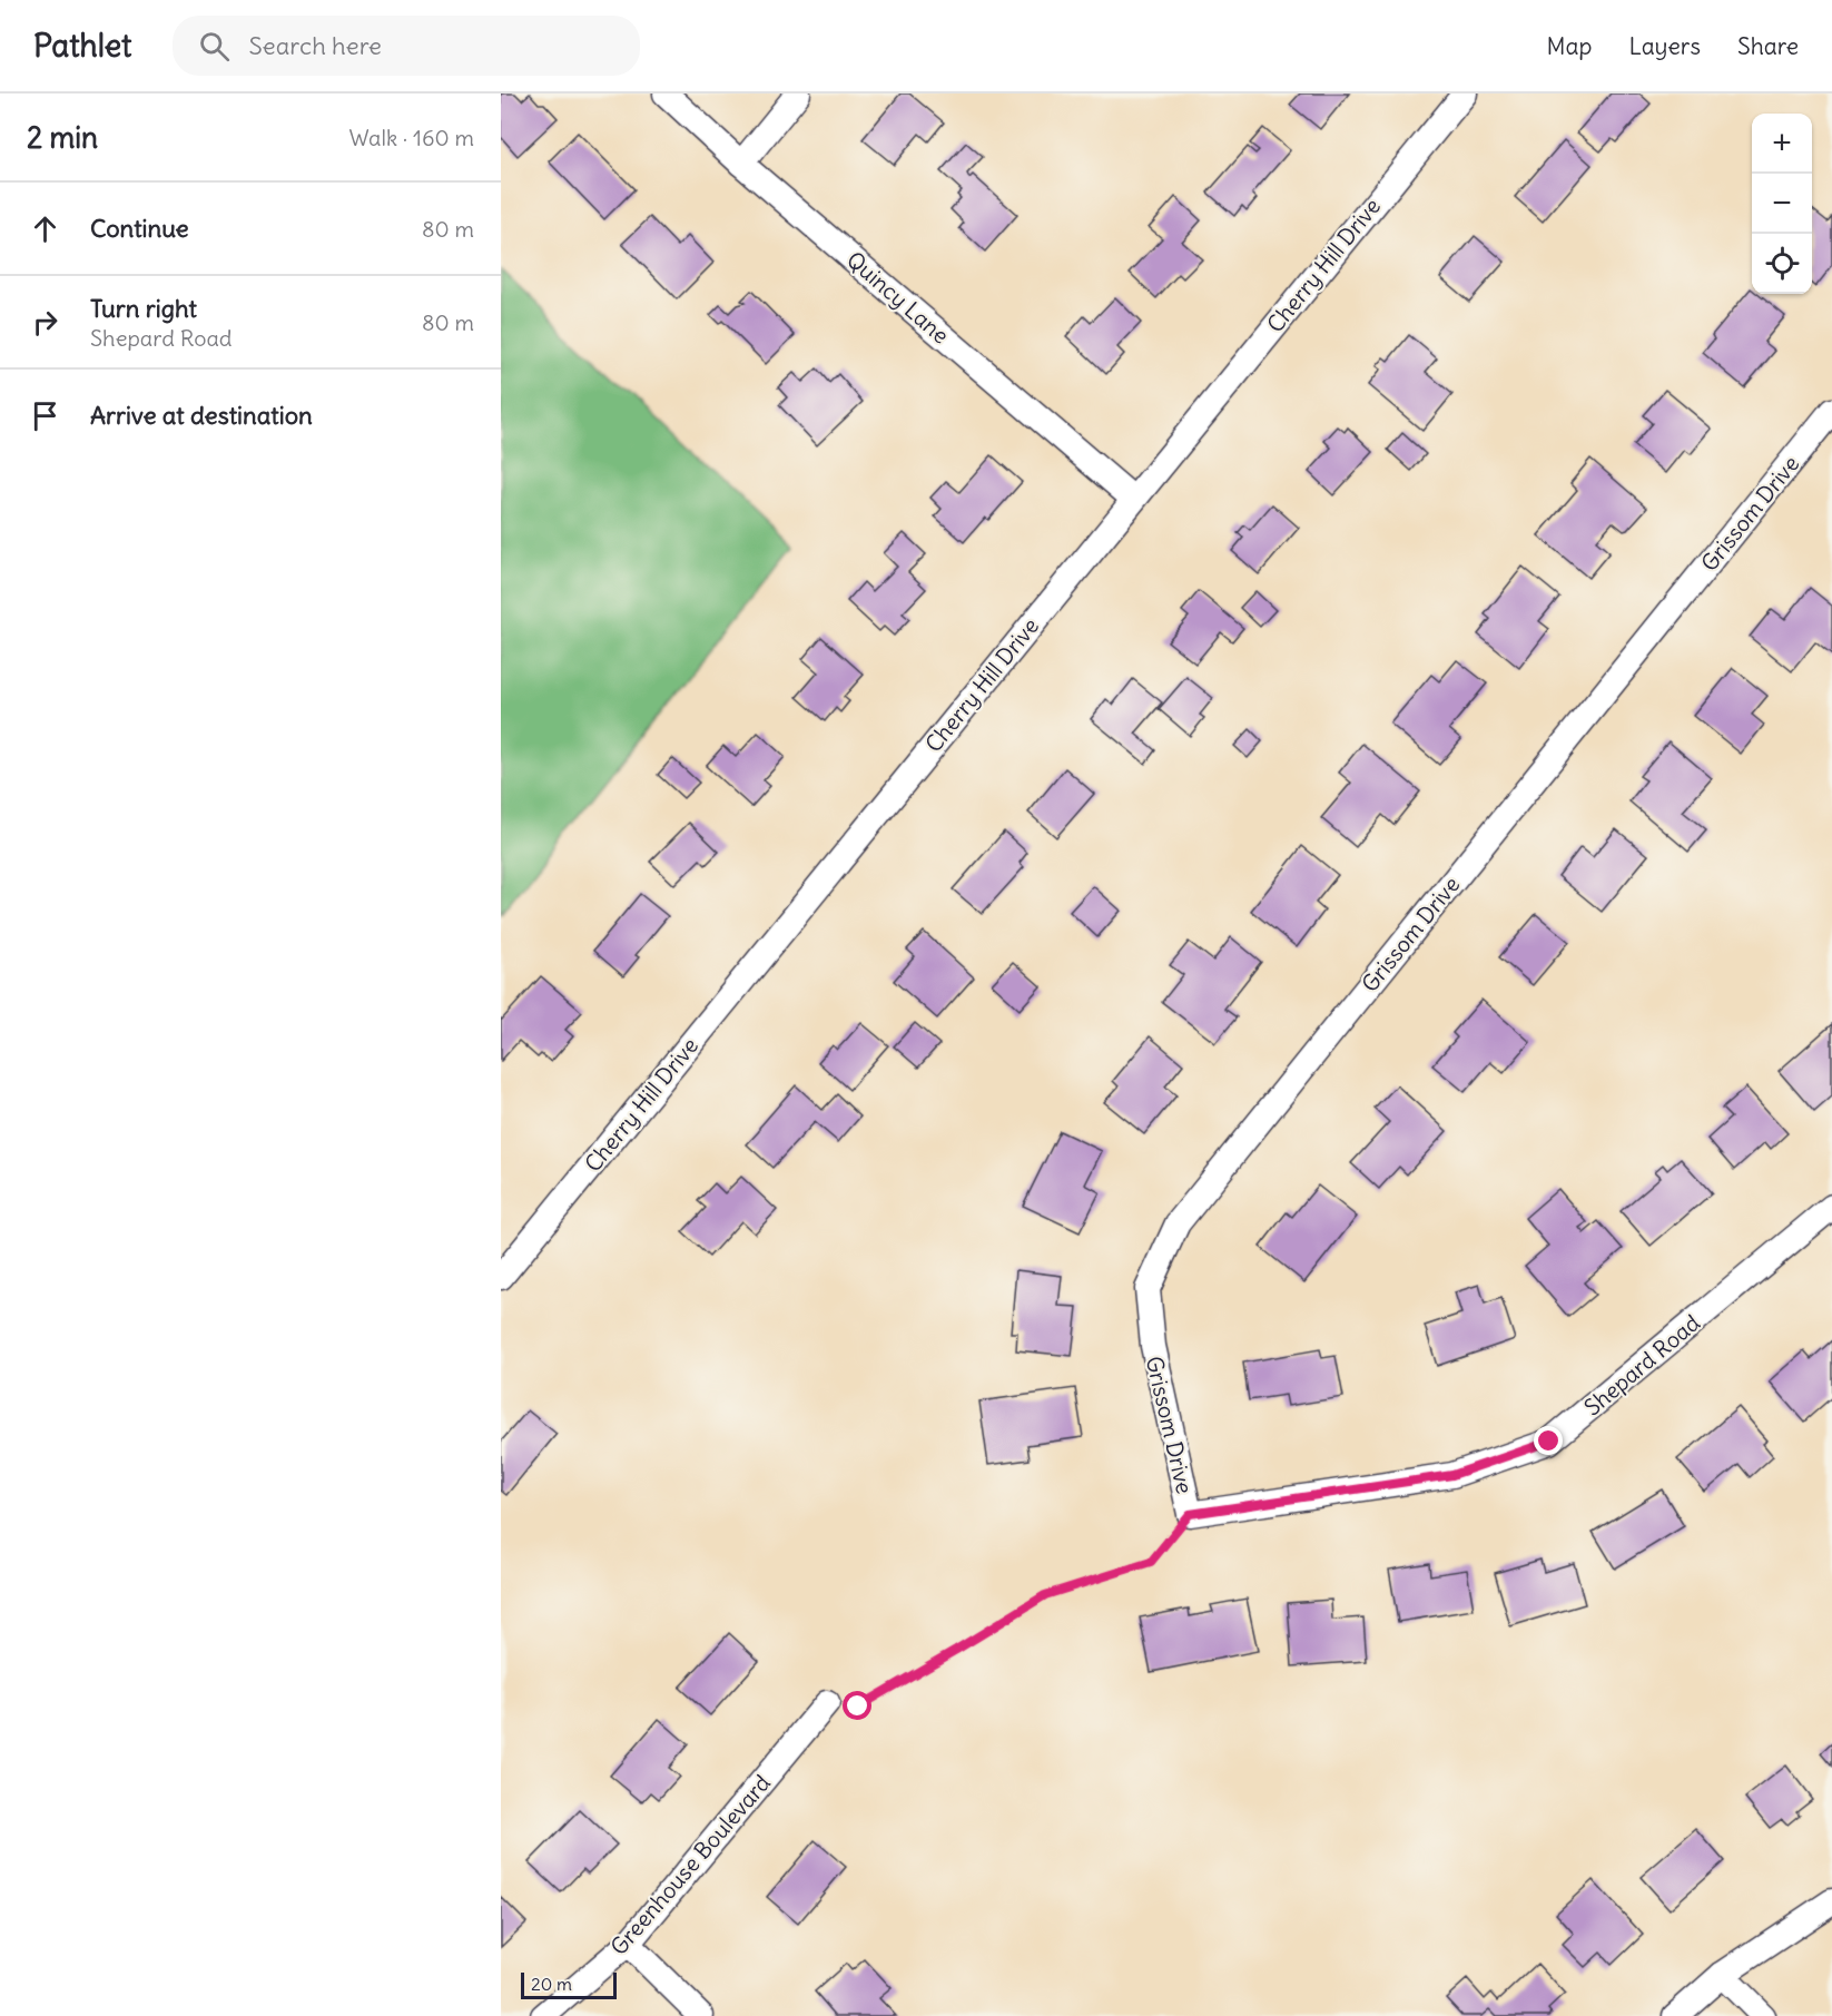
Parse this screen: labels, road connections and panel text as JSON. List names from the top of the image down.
{
  "streets": {
    "street": [
      "Cherry Hill Drive",
      "Quincy Lane",
      "Grissom Drive",
      "Shepard Road",
      "Greenhouse Boulevard"
    ]
  },
  "crossings": [
    ["Cherry Hill Drive", "Quincy Lane"],
    ["Grissom Drive", "Shepard Road"]
  ],
  "scale_bar": "20 m",
  "page": {
    "header": "Pathlet",
    "search": "Search here",
    "nav": ["Map", "Layers", "Share"],
    "heading": ["2 min", "Walk · 160 m"],
    "map_buttons": ["+", "−"],
    "list": [
      ["Continue", "80 m"],
      ["Turn right", "Shepard Road", "80 m"],
      "Arrive at destination"
    ],
    "scale": "20 m"
  }
}
